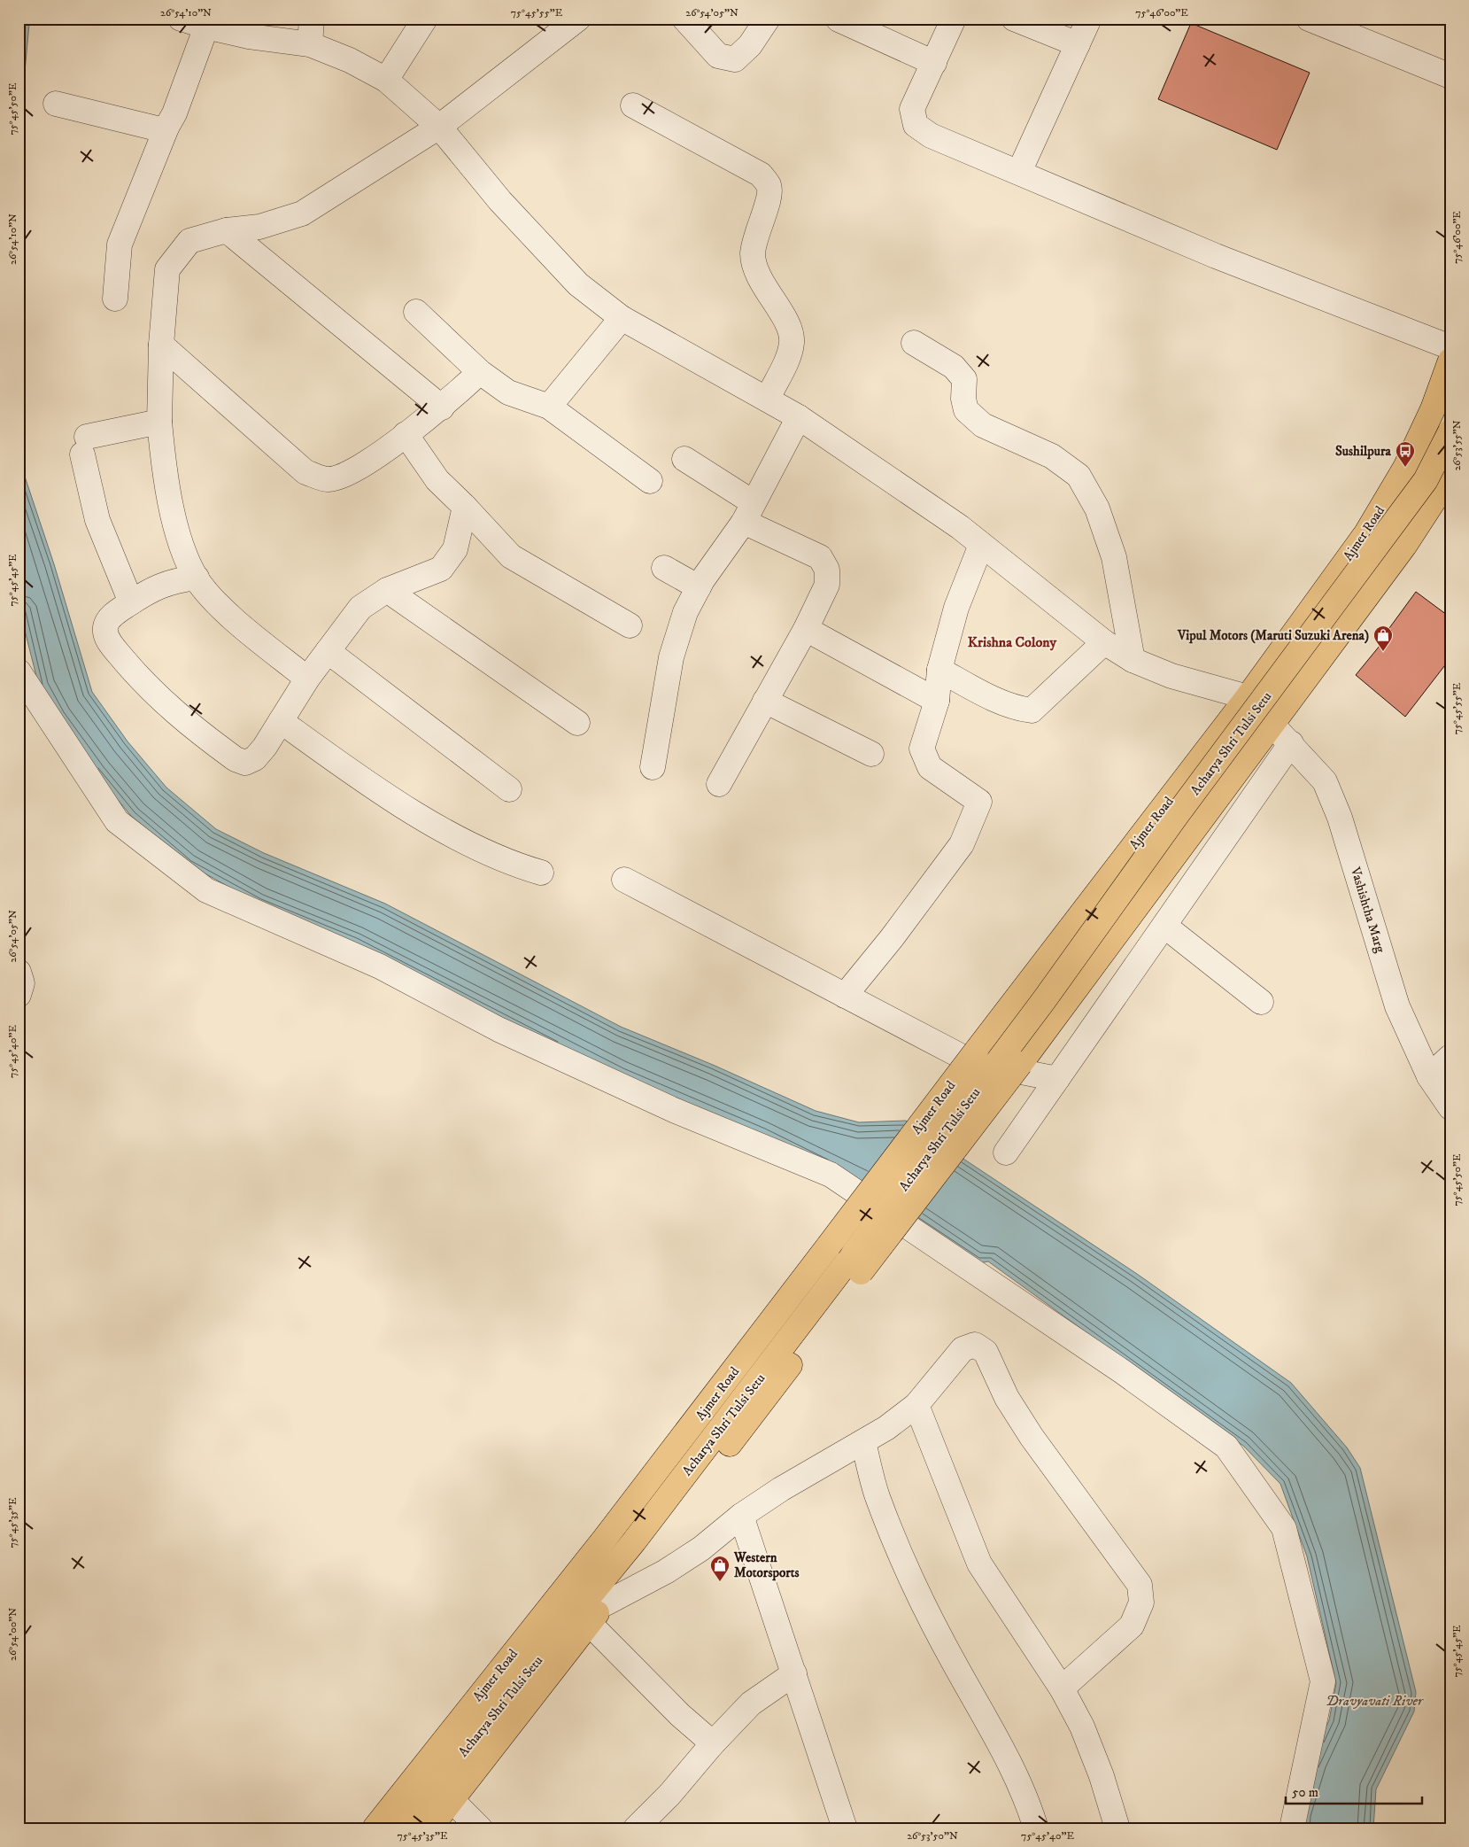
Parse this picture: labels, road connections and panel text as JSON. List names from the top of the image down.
{
  "streets": {
    "highway": ["Ajmer Road", "Acharya Shri Tulsi Setu"],
    "street": ["Vashishtha Marg"]
  },
  "districts": ["Krishna Colony"],
  "water": ["Dravyavati River"],
  "places": {
    "bus stop": ["Sushilpura"],
    "shop": ["Vipul Motors (Maruti Suzuki Arena)", "Western Motorsports"]
  },
  "scale_bar": "50 m",
  "coordinates": [
    "26°54'10\"N",
    "75°45'55\"E",
    "26°54'05\"N",
    "75°46'00\"E",
    "75°45'50\"E",
    "26°53'55\"N",
    "75°45'45\"E",
    "75°45'40\"E",
    "75°45'35\"E",
    "26°54'00\"N",
    "26°53'50\"N"
  ]
}
